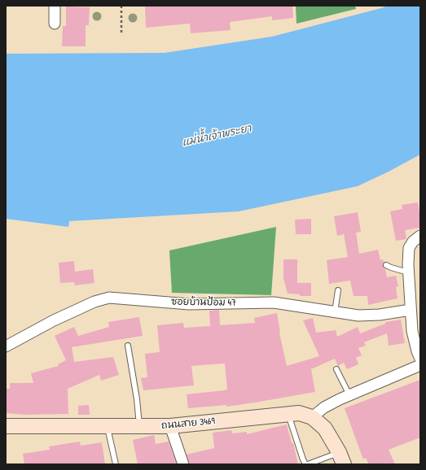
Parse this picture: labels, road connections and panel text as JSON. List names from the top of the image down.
{
  "streets": {
    "street": ["ซอยบ้านป้อม 47", "ถนนสาย 3469"]
  },
  "water": ["แม่น้ำเจ้าพระยา"]
}
